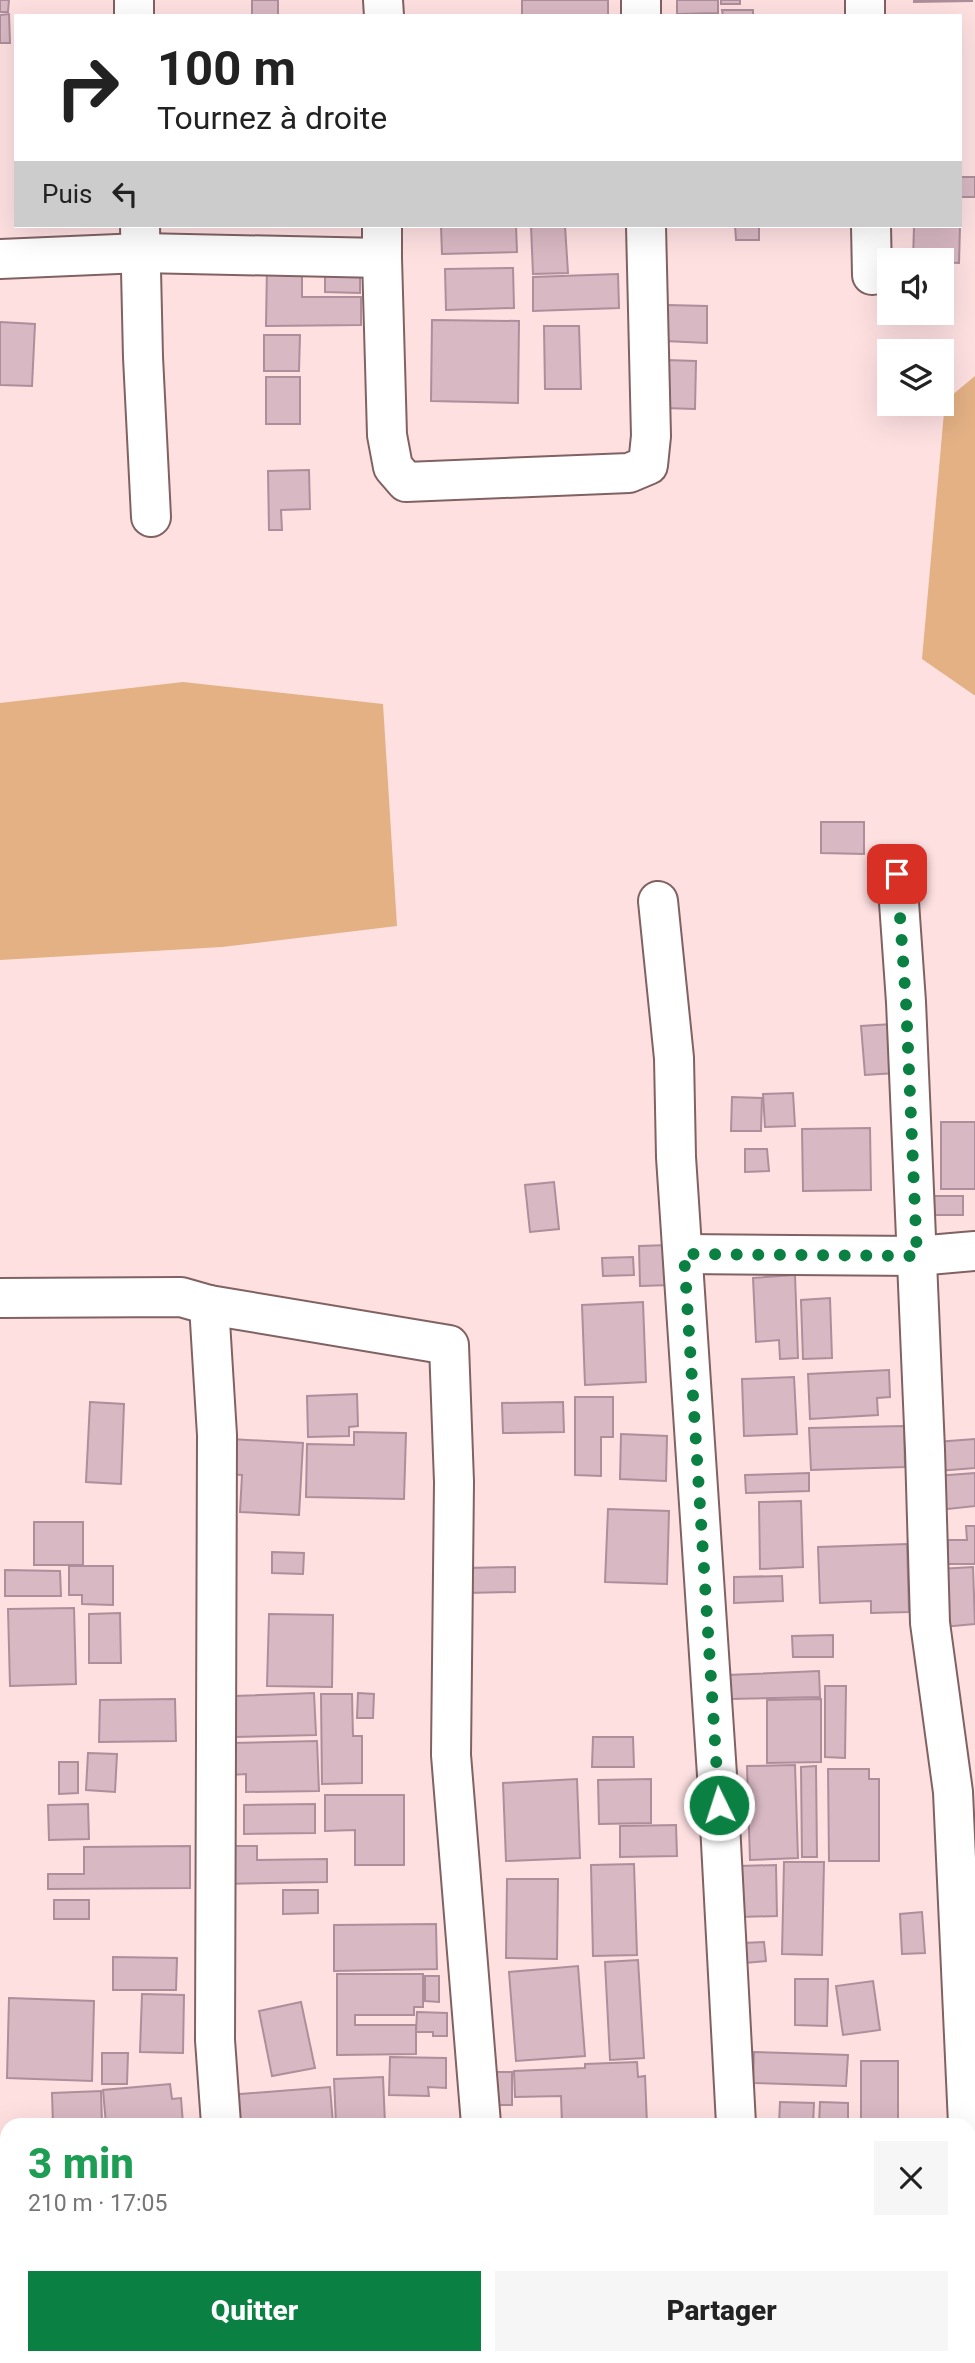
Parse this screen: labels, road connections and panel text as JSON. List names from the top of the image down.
{
  "page": {
    "turn": ["100 m", "Tournez à droite"],
    "then": "Puis",
    "heading": ["3 min", "210 m · 17:05"],
    "buttons": ["Quitter", "Partager"]
  }
}
